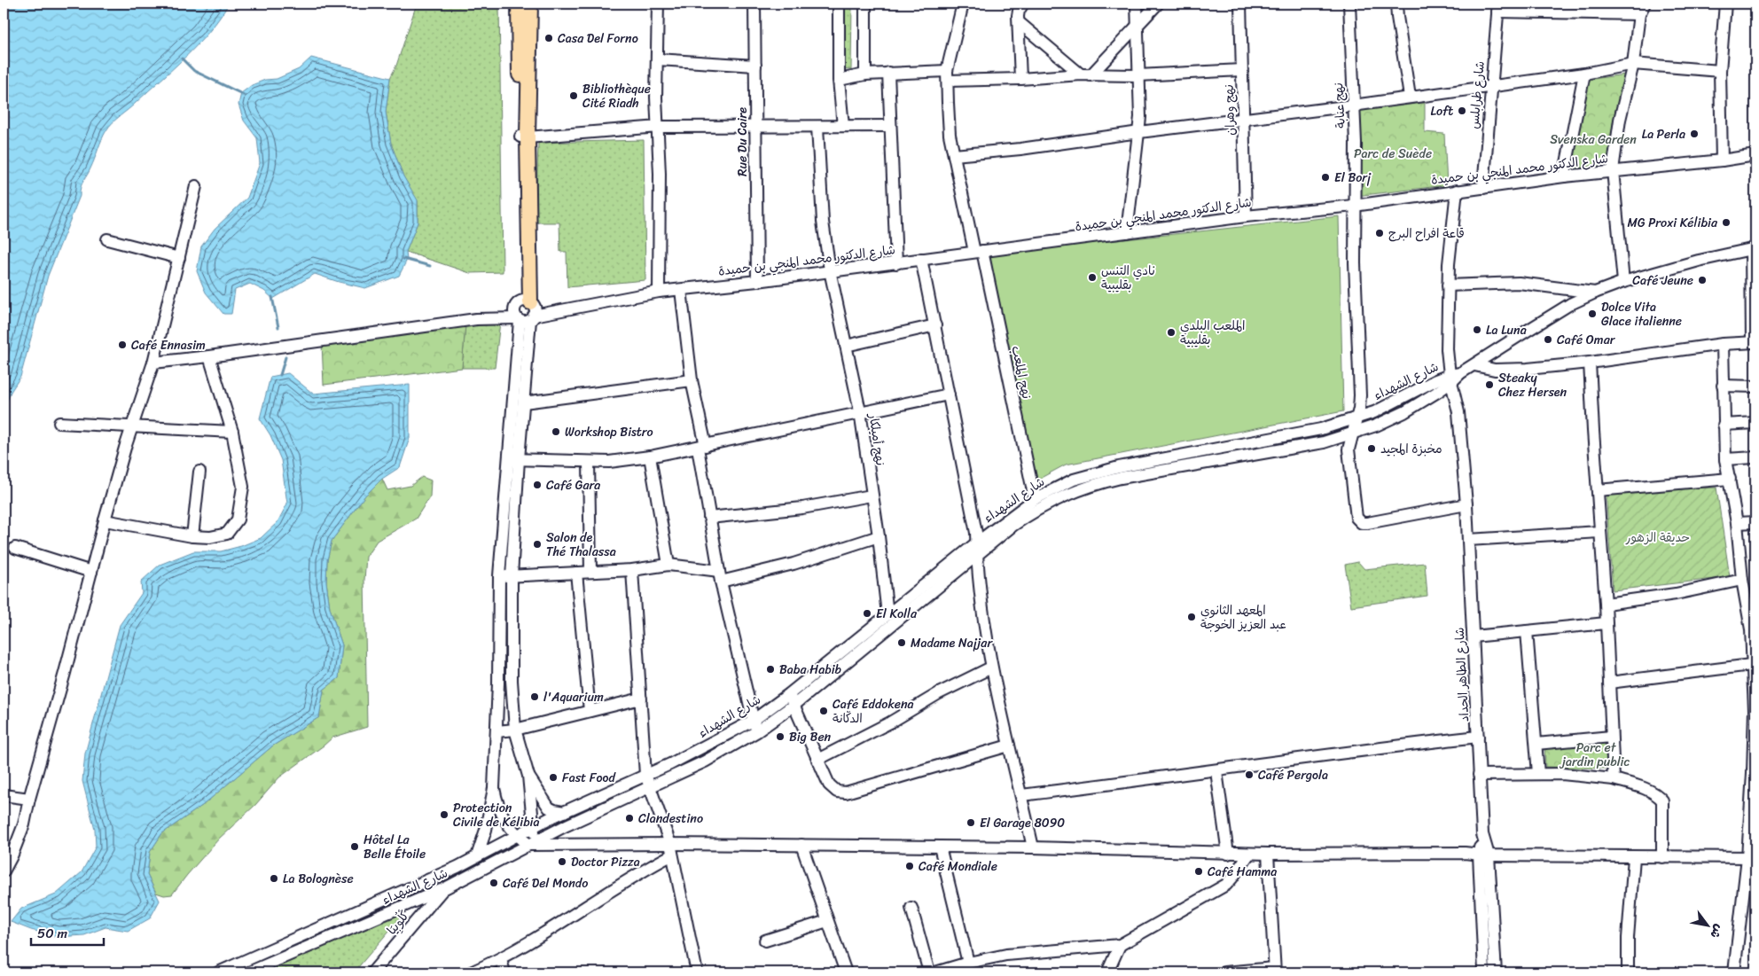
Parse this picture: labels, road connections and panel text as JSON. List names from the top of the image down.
{
  "streets": {
    "street": [
      "شارع طرابلس",
      "نهج عنابة",
      "نهج وهران",
      "Rue Du Caire",
      "شارع الدكتور محمد المنجي بن حميدة",
      "نهج الملعب",
      "شارع الشهداء",
      "نهج أميلكار",
      "شارع الطاهر الحداد",
      "كْلُوبِيَا"
    ]
  },
  "crossings": [
    ["شارع طرابلس", "شارع الدكتور محمد المنجي بن حميدة"],
    ["نهج عنابة", "شارع الدكتور محمد المنجي بن حميدة"],
    ["نهج عنابة", "شارع الشهداء"],
    ["نهج عنابة", "شارع الطاهر الحداد"],
    ["نهج وهران", "شارع الدكتور محمد المنجي بن حميدة"],
    ["Rue Du Caire", "شارع الدكتور محمد المنجي بن حميدة"],
    ["شارع الدكتور محمد المنجي بن حميدة", "نهج الملعب"],
    ["شارع الدكتور محمد المنجي بن حميدة", "نهج أميلكار"],
    ["شارع الدكتور محمد المنجي بن حميدة", "شارع الطاهر الحداد"],
    ["نهج الملعب", "شارع الشهداء"],
    ["شارع الشهداء", "نهج أميلكار"],
    ["شارع الشهداء", "شارع الطاهر الحداد"],
    ["شارع الشهداء", "كْلُوبِيَا"]
  ],
  "parks": [
    "Svenska Garden",
    "Parc de Suède",
    "حديقة الزهور",
    "Parc et jardin public"
  ],
  "places": [
    "Casa Del Forno",
    "Bibliothèque Cité Riadh",
    "Loft",
    "La Perla",
    "El Borj",
    "MG Proxi Kélibia",
    "قاعة افراح البرج",
    "نادي التنس بقليبية",
    "Café Jeune",
    "Dolce Vita Glace italienne",
    "La Luna",
    "الملعب البلدي بقليبية",
    "Café Omar",
    "Café Ennasim",
    "Steaky Chez Hersen",
    "Workshop Bistro",
    "مخبزة المجيد",
    "Café Gara",
    "Salon de Thé Thalassa",
    "El Kolla",
    "المعهد الثانوي عبد العزيز الخوجة",
    "Madame Najjar",
    "Baba Habib",
    "l'Aquarium",
    "Café Eddokena الدكّانة",
    "Big Ben",
    "Café Pergola",
    "Fast Food",
    "Protection Civile de Kélibia",
    "Clandestino",
    "El Garage 8090",
    "Hôtel La Belle Étoile",
    "Doctor Pizza",
    "Café Mondiale",
    "Café Hamma",
    "La Bolognèse",
    "Café Del Mondo"
  ],
  "scale_bar": "50 m",
  "north": "bottom right"
}
